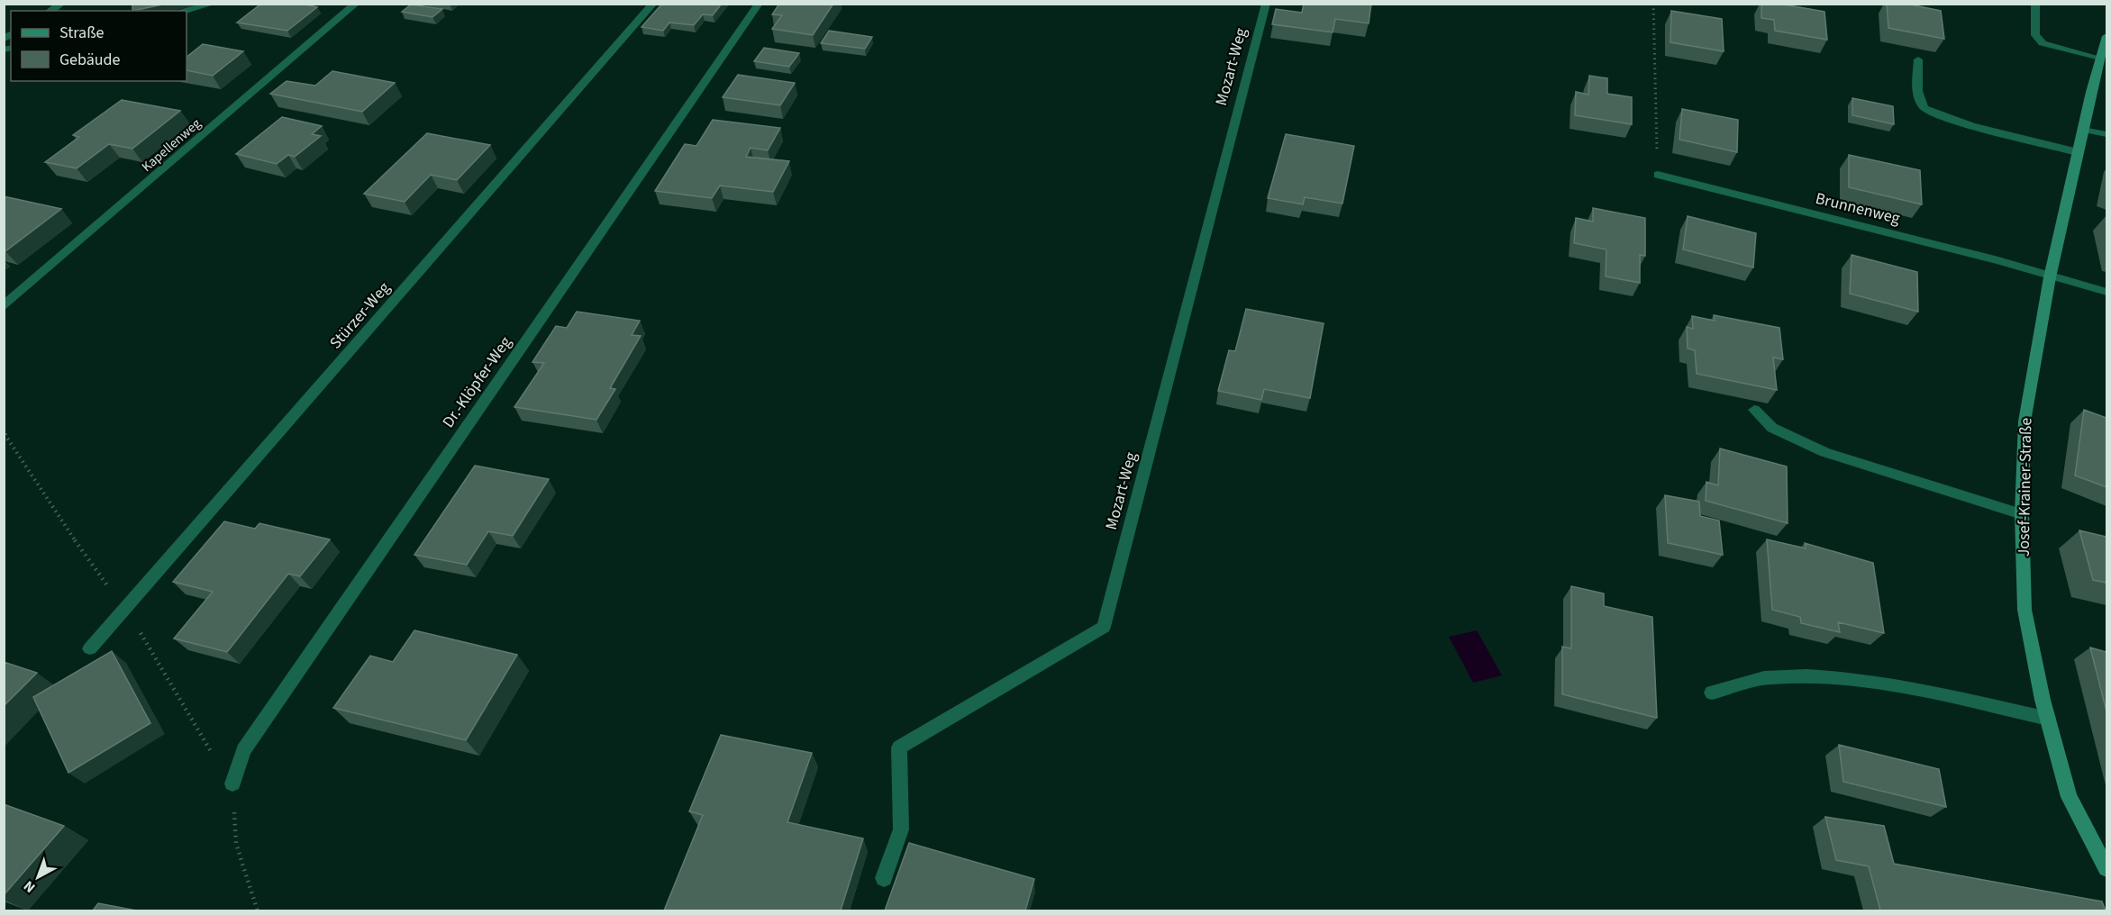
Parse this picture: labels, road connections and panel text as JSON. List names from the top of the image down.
{
  "streets": {
    "main road": ["Josef-Krainer-Straße"],
    "street": [
      "Mozart-Weg",
      "Kapellenweg",
      "Brunnenweg",
      "Stürzer-Weg",
      "Dr.-Klöpfer-Weg"
    ]
  },
  "crossings": [
    ["Brunnenweg", "Josef-Krainer-Straße"]
  ],
  "legend": ["Straße", "Gebäude"],
  "north": "bottom left"
}
